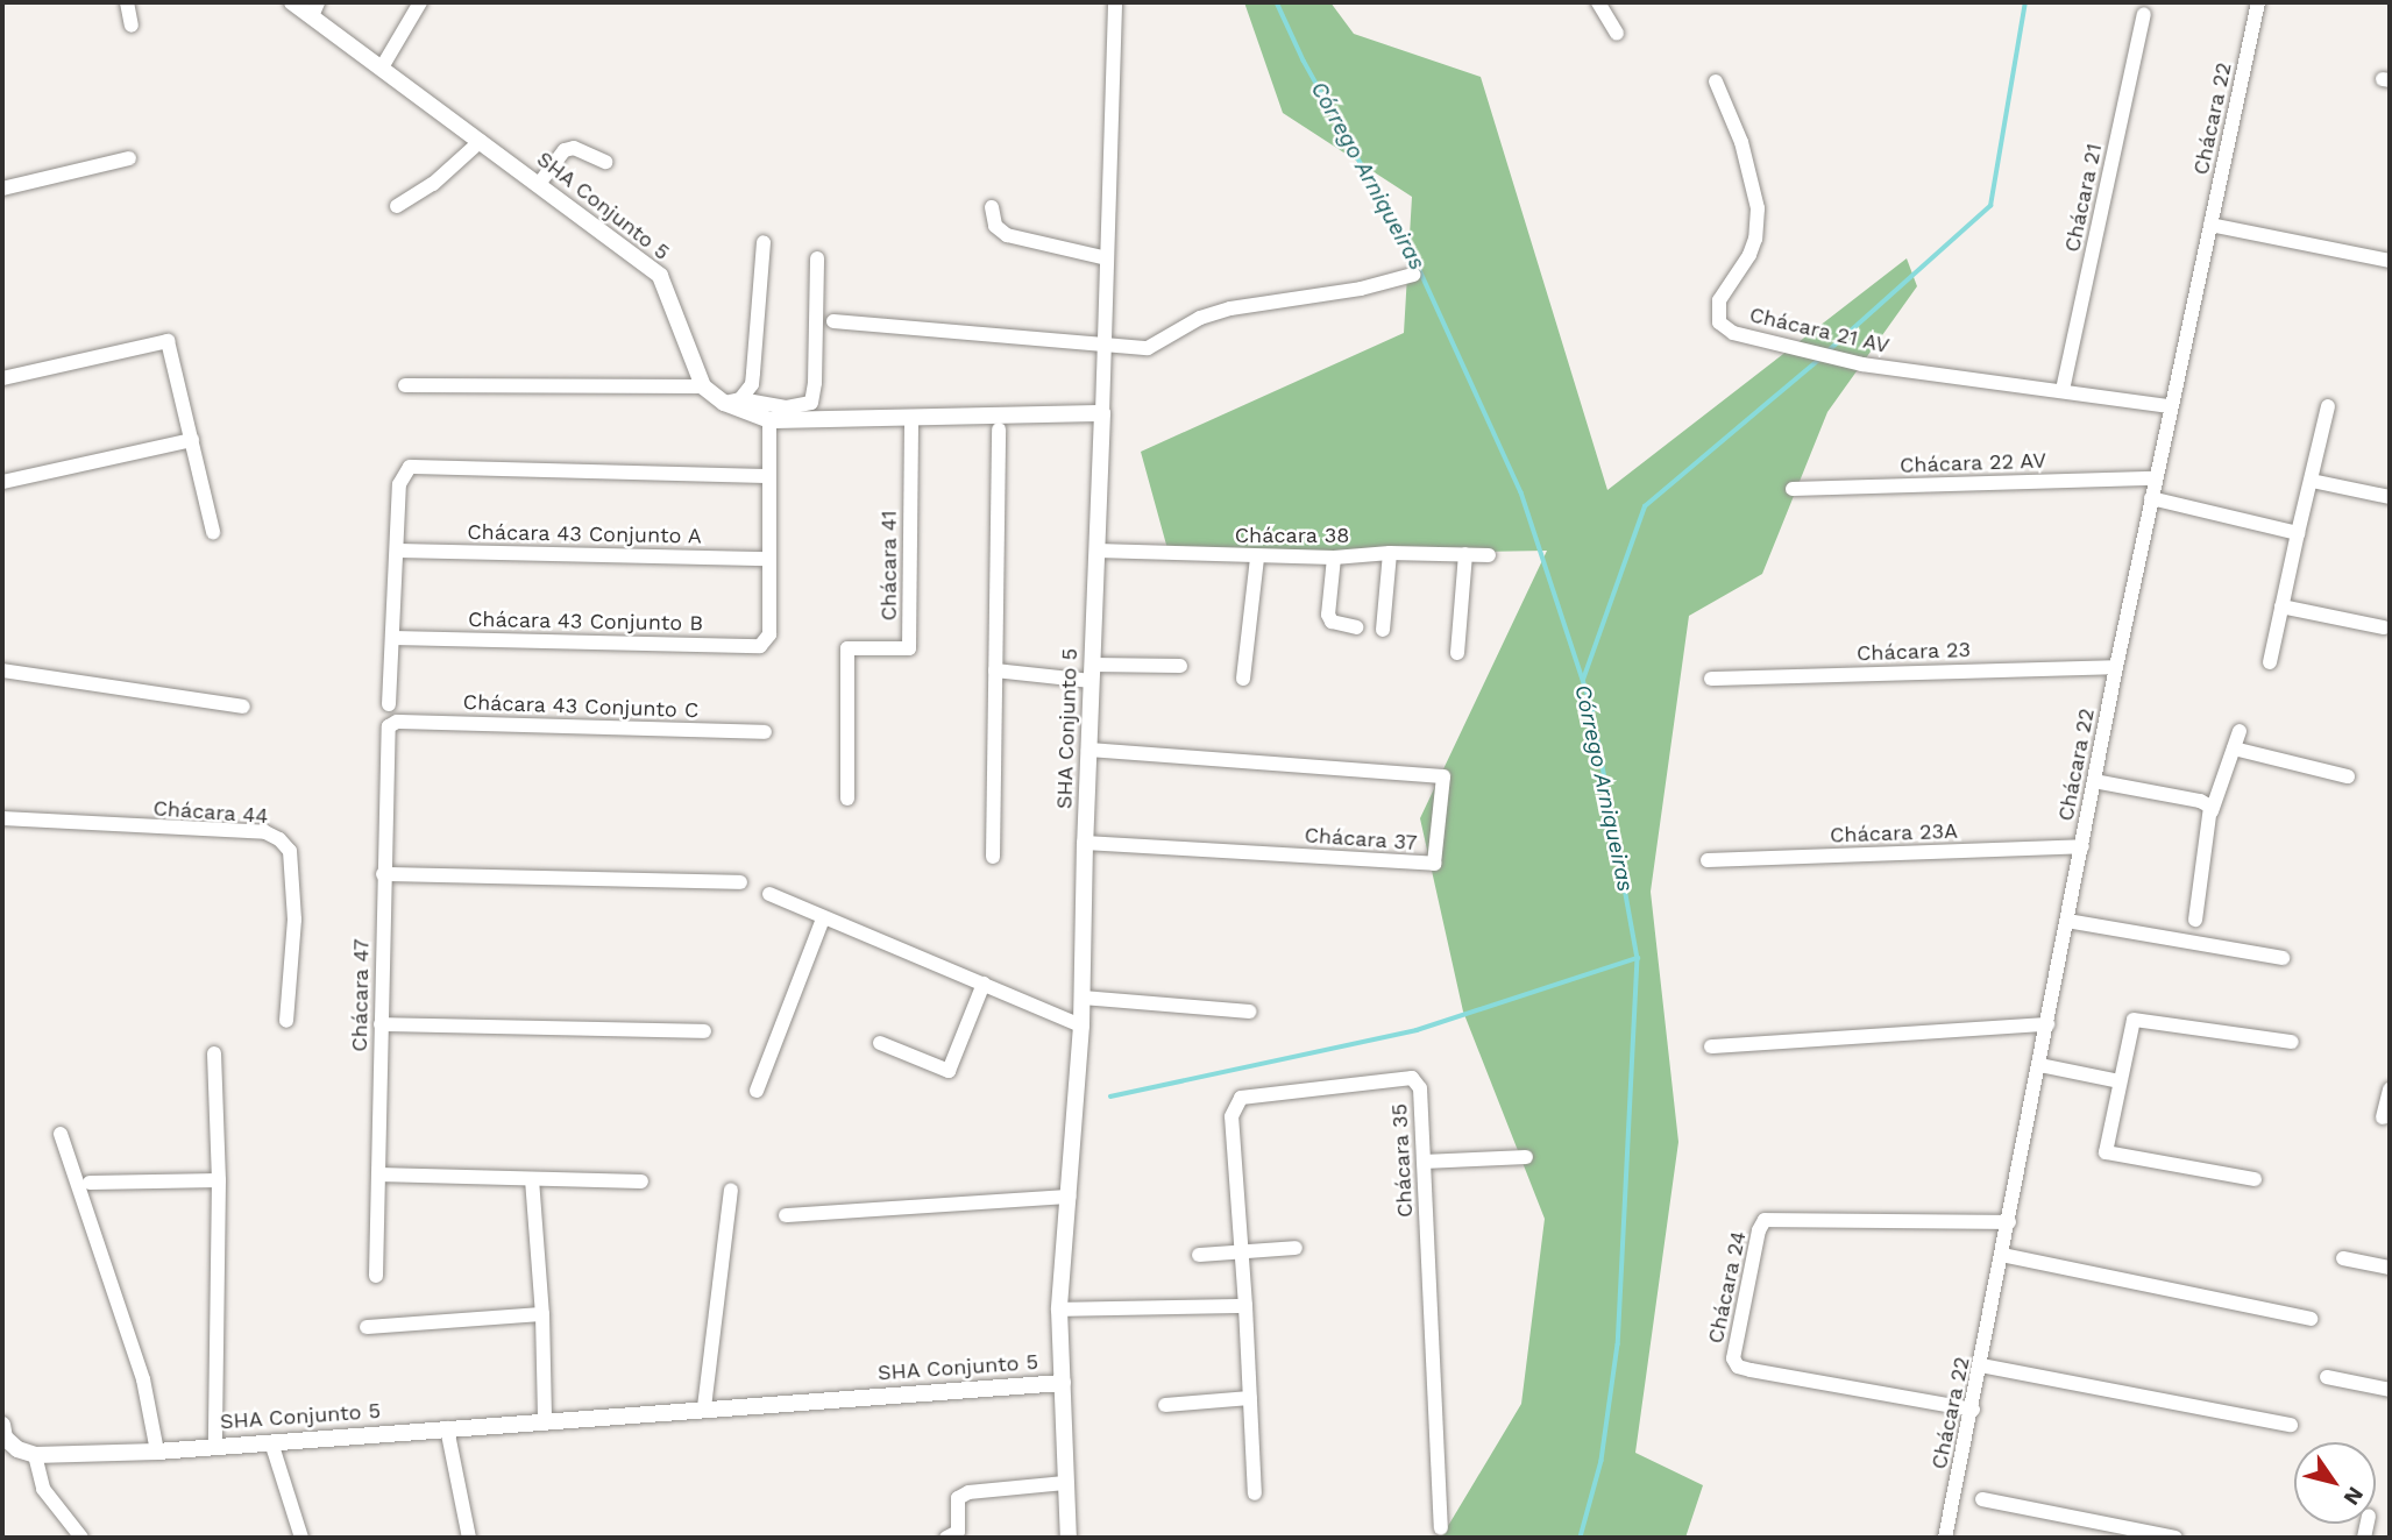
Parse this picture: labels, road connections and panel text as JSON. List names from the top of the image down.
{
  "streets": {
    "street": [
      "Chácara 22",
      "Chácara 21",
      "SHA Conjunto 5",
      "Chácara 21 AV",
      "Chácara 22 AV",
      "Chácara 43 Conjunto A",
      "Chácara 38",
      "Chácara 41",
      "Chácara 43 Conjunto B",
      "Chácara 23",
      "Chácara 43 Conjunto C",
      "Chácara 44",
      "Chácara 23A",
      "Chácara 37",
      "Chácara 47",
      "Chácara 35",
      "Chácara 24"
    ]
  },
  "crossings": [
    ["Chácara 22", "Chácara 21 AV"],
    ["Chácara 22", "Chácara 22 AV"],
    ["Chácara 22", "Chácara 23"],
    ["Chácara 22", "Chácara 23A"],
    ["Chácara 22", "Chácara 24"],
    ["Chácara 21", "Chácara 21 AV"],
    ["SHA Conjunto 5", "Chácara 38"],
    ["SHA Conjunto 5", "Chácara 37"],
    ["Chácara 43 Conjunto A", "Chácara 43 Conjunto B"],
    ["Chácara 43 Conjunto C", "Chácara 47"]
  ],
  "water": ["Córrego Arniqueiras"],
  "north": "bottom right"
}
